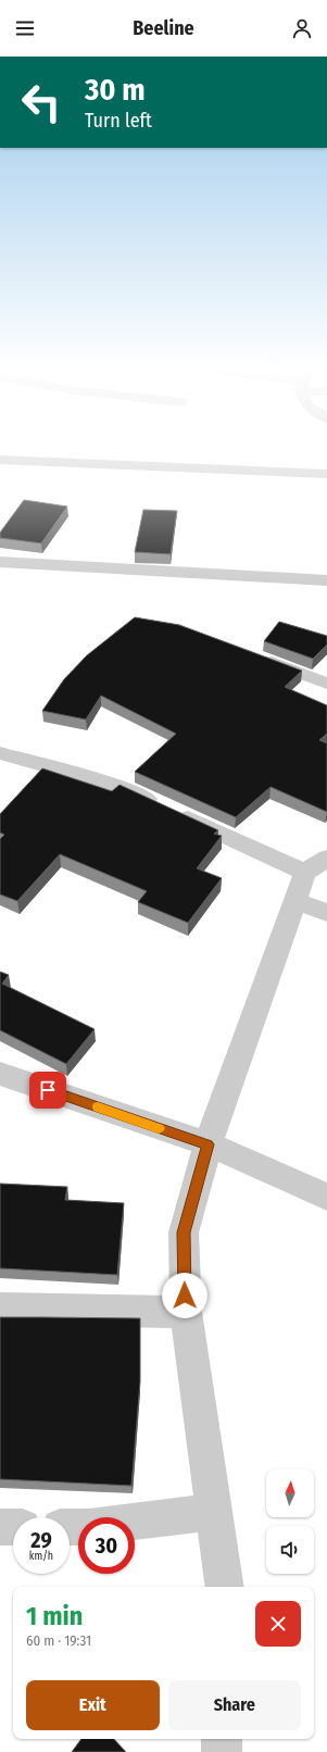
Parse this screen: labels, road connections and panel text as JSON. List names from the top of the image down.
{
  "north": "top",
  "page": {
    "header": "Beeline",
    "turn": ["30 m", "Turn left"],
    "speed": "29 km/h",
    "limit": "30",
    "heading": ["1 min", "60 m · 19:31"],
    "buttons": ["Exit", "Share"]
  }
}
